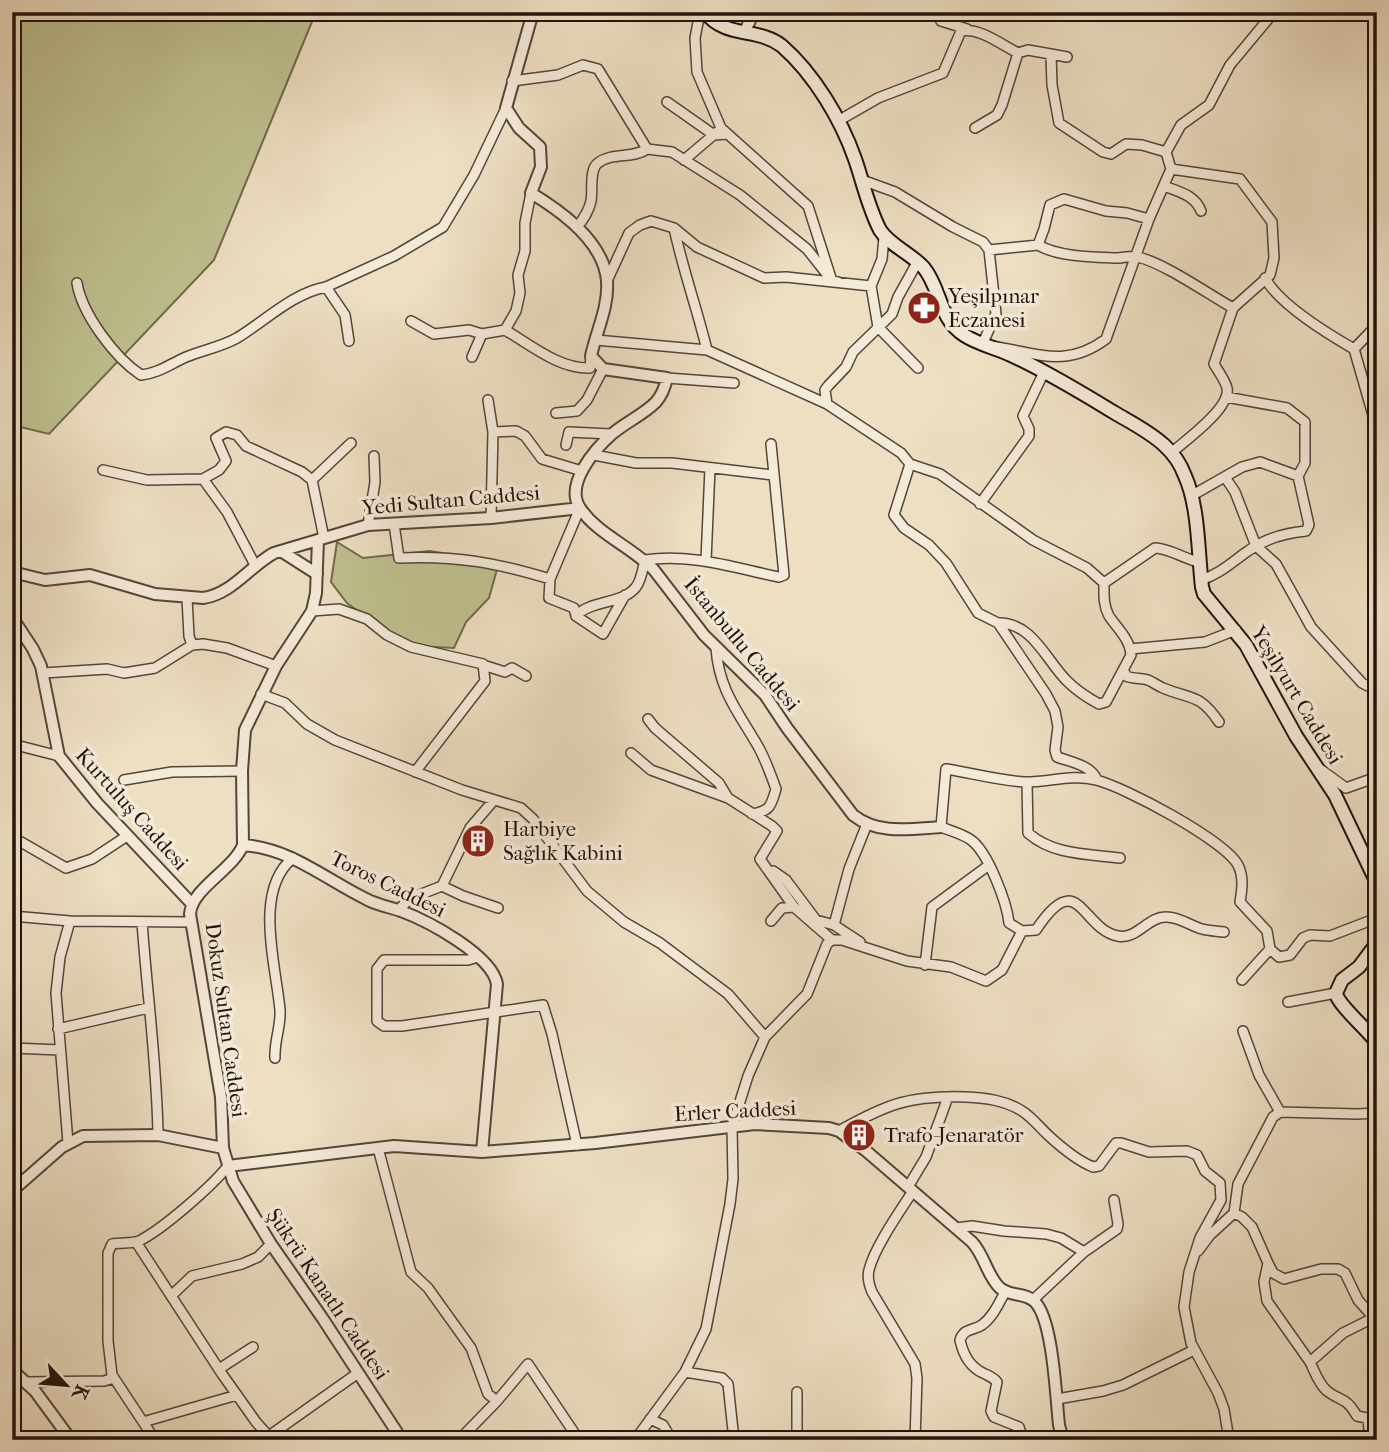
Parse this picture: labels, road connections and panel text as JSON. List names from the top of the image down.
{
  "streets": {
    "main road": ["Yeşilyurt Caddesi"],
    "street": [
      "Yedi Sultan Caddesi",
      "İstanbullu Caddesi",
      "Kurtuluş Caddesi",
      "Toros Caddesi",
      "Dokuz Sultan Caddesi",
      "Erler Caddesi",
      "Şükrü Kanatlı Caddesi"
    ]
  },
  "crossings": [
    ["Yedi Sultan Caddesi", "İstanbullu Caddesi"],
    ["Kurtuluş Caddesi", "Dokuz Sultan Caddesi"],
    ["Toros Caddesi", "Dokuz Sultan Caddesi"],
    ["Toros Caddesi", "Erler Caddesi"],
    ["Dokuz Sultan Caddesi", "Erler Caddesi"],
    ["Dokuz Sultan Caddesi", "Şükrü Kanatlı Caddesi"],
    ["Erler Caddesi", "Şükrü Kanatlı Caddesi"]
  ],
  "places": {
    "pharmacy": ["Yeşilpınar Eczanesi"],
    "building": ["Harbiye Sağlık Kabini", "Trafo-Jenaratör"]
  },
  "north": "bottom right"
}
